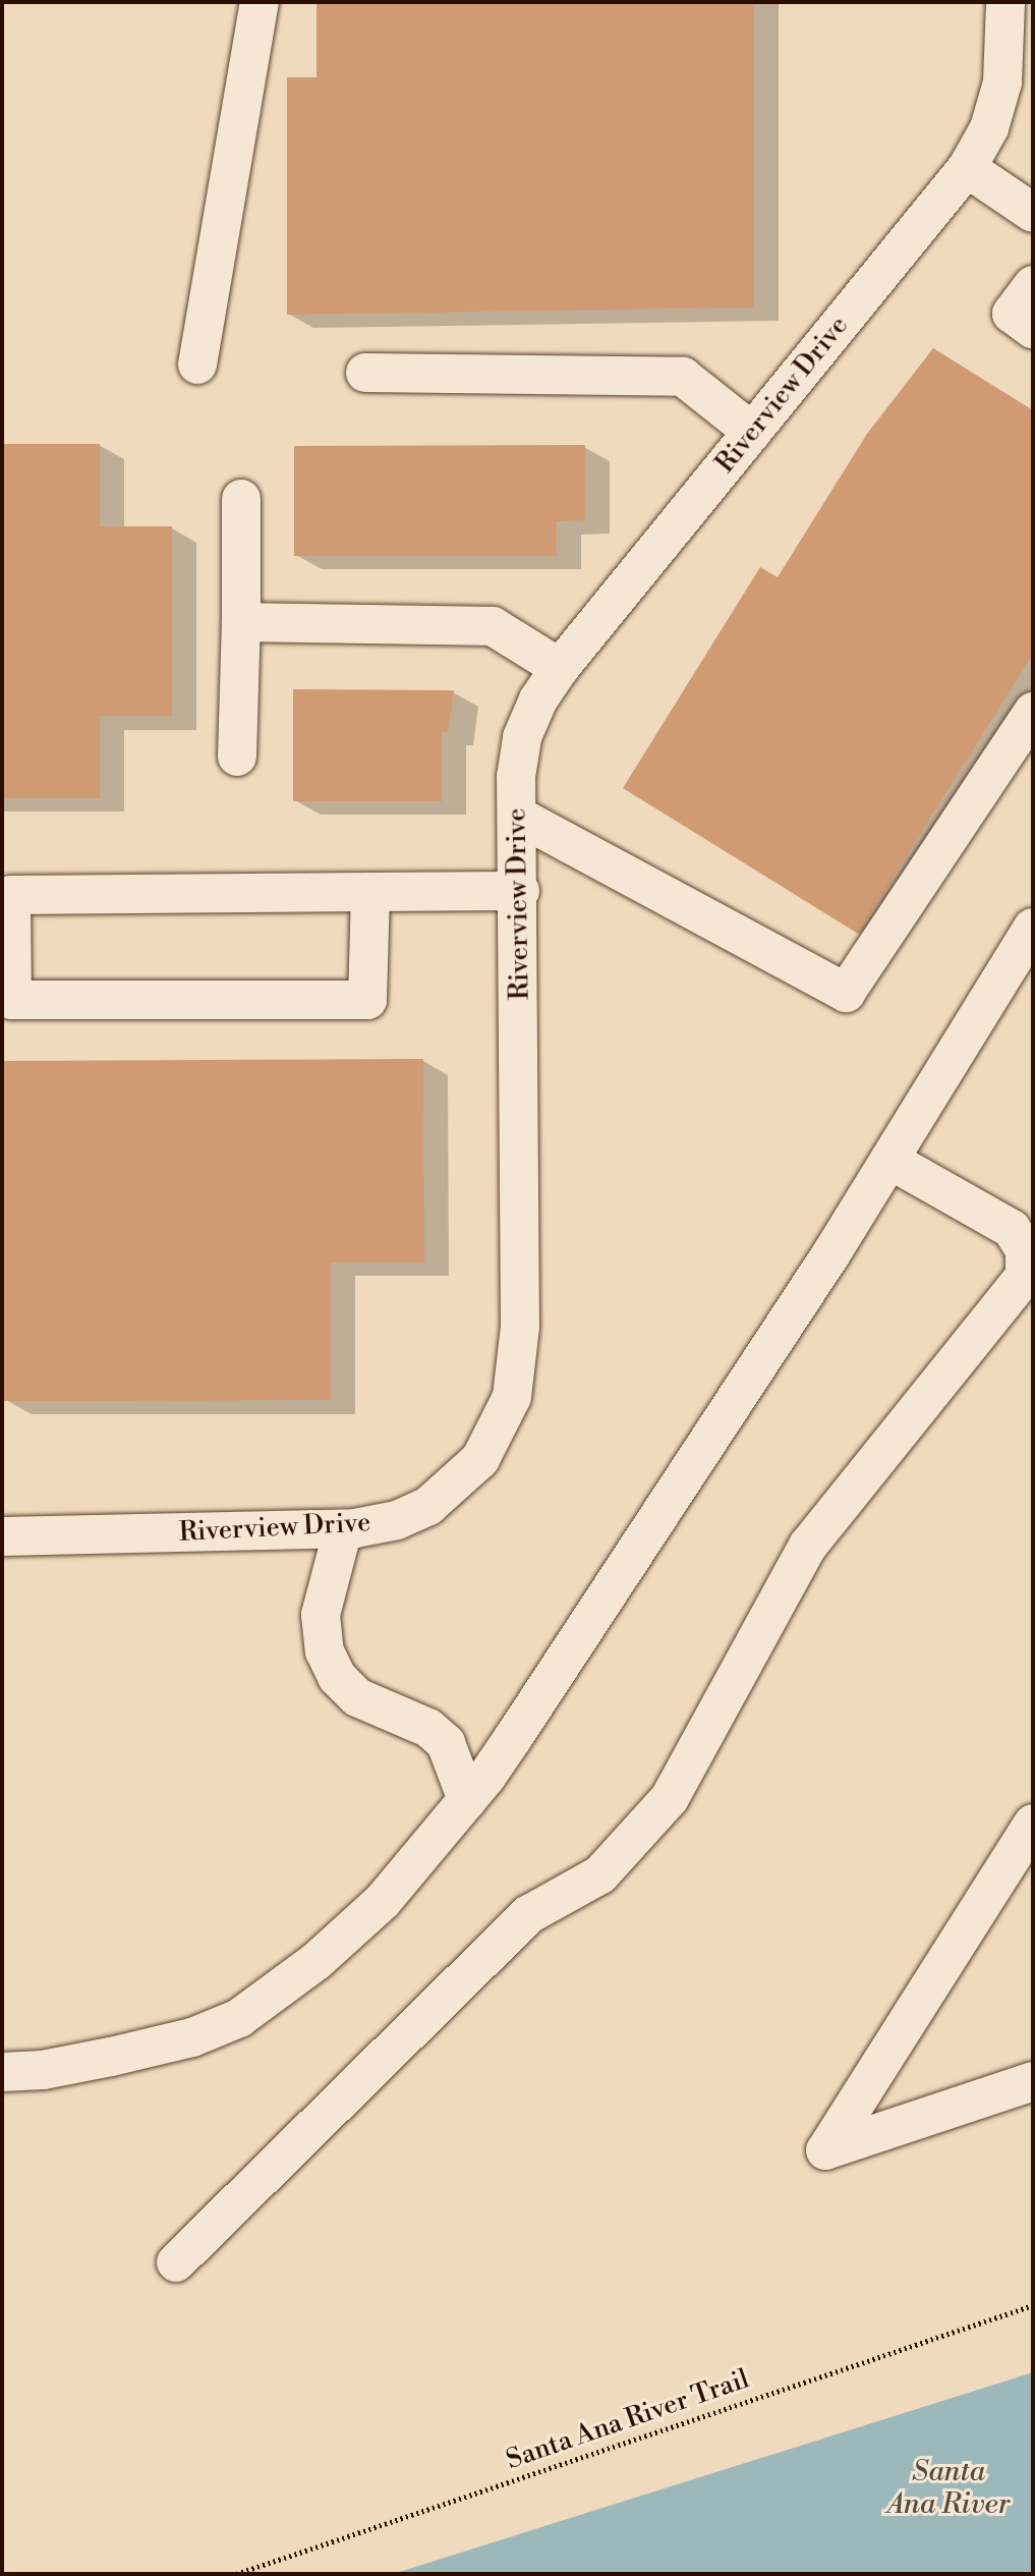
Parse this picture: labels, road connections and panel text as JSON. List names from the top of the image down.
{
  "streets": {
    "street": ["Riverview Drive"],
    "path": ["Santa Ana River Trail"]
  },
  "water": ["Santa Ana River"]
}
